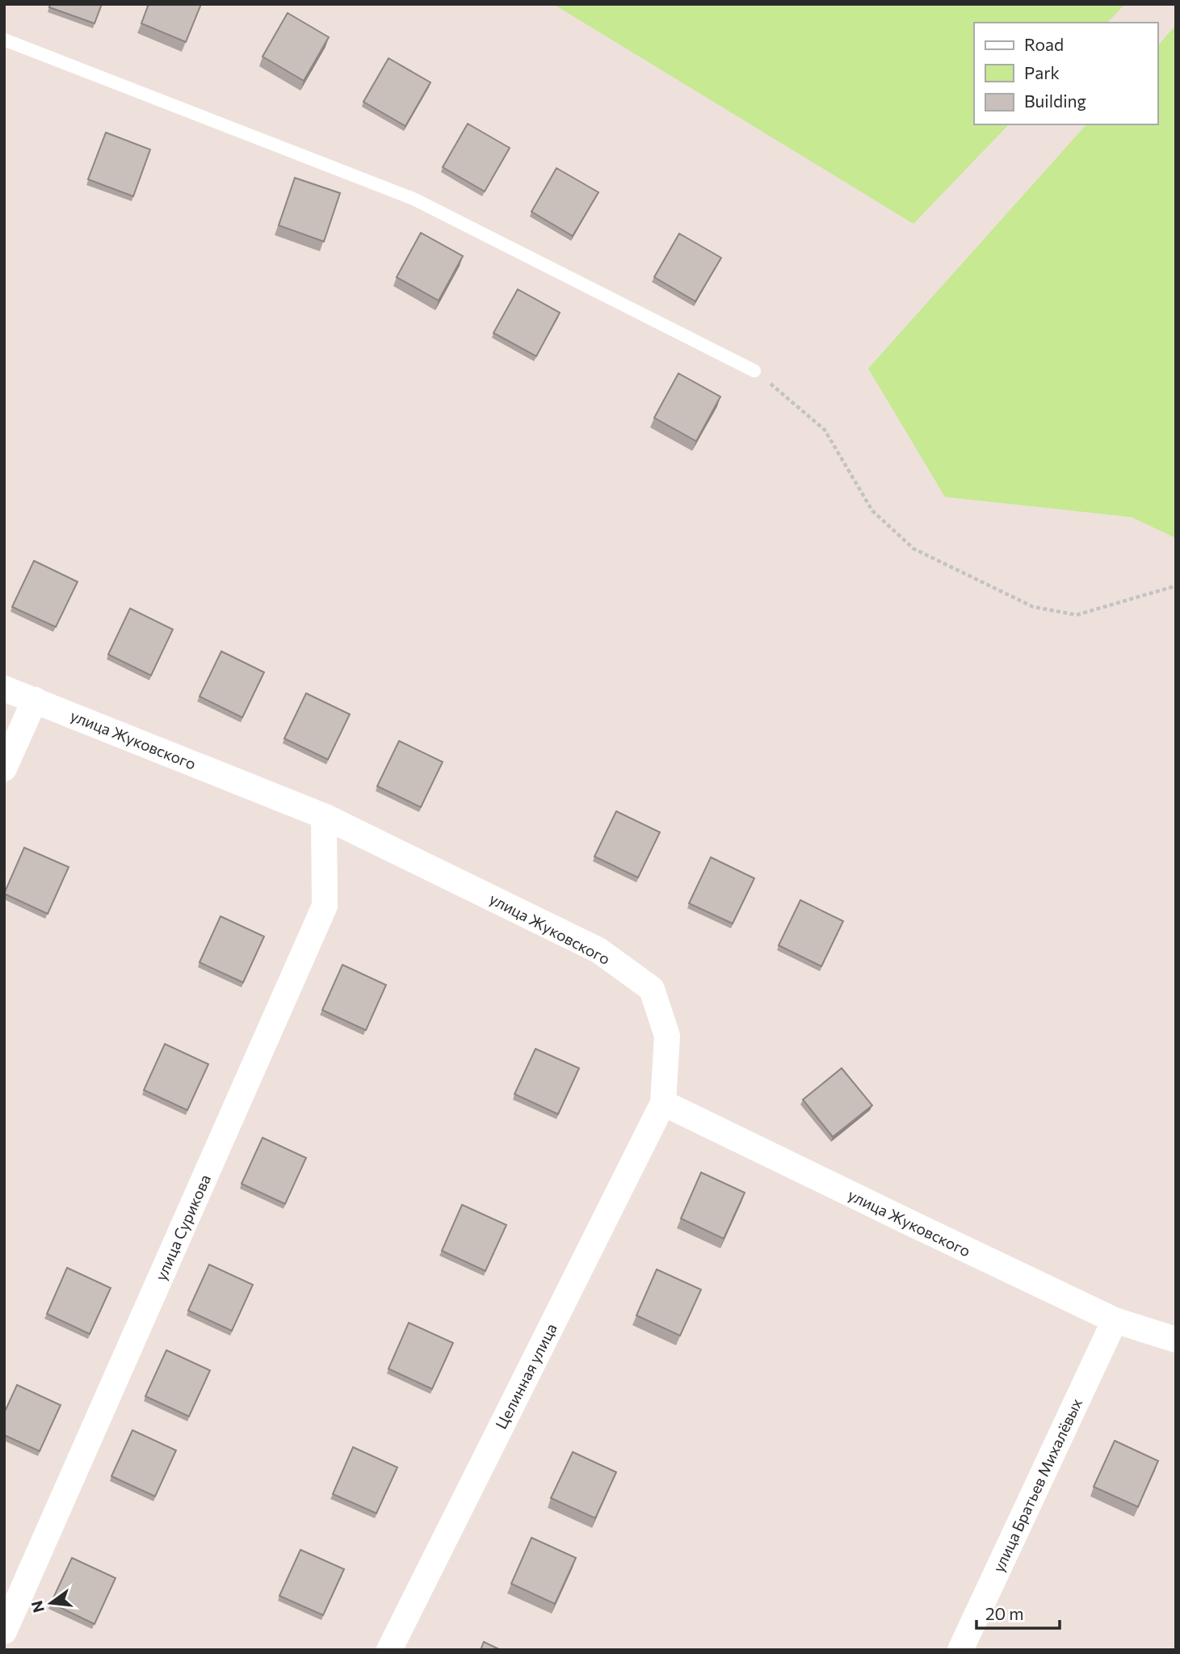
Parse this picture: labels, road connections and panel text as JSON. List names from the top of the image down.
{
  "streets": {
    "street": [
      "улица Жуковского",
      "улица Сурикова",
      "Целинная улица",
      "улица Братьев Михалёвых"
    ]
  },
  "crossings": [
    ["улица Жуковского", "улица Сурикова"],
    ["улица Жуковского", "Целинная улица"],
    ["улица Жуковского", "улица Братьев Михалёвых"]
  ],
  "legend": ["Road", "Park", "Building"],
  "scale_bar": "20 m",
  "north": "left"
}
